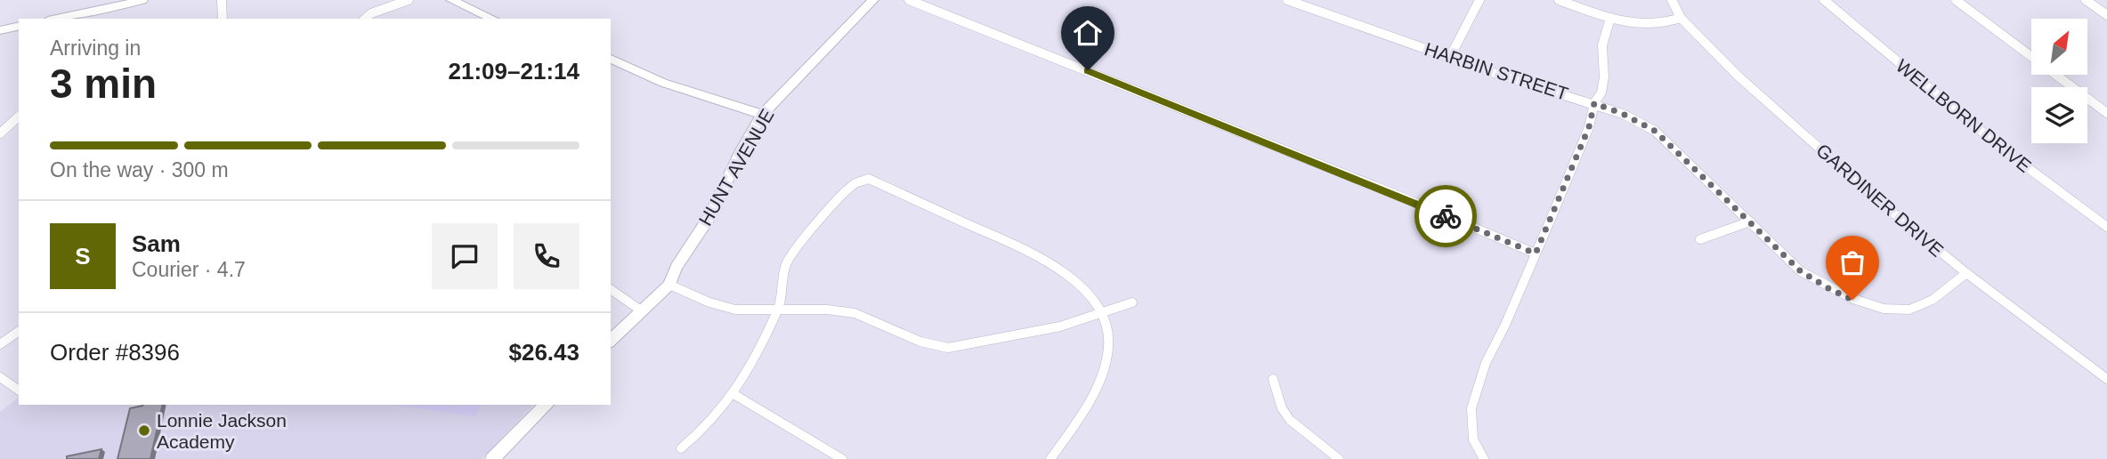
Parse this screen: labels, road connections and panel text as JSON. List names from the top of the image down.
{
  "streets": {
    "street": [
      "HARBIN STREET",
      "WELLBORN DRIVE",
      "HUNT AVENUE",
      "GARDINER DRIVE"
    ]
  },
  "crossings": [
    ["HARBIN STREET", "GARDINER DRIVE"]
  ],
  "places": ["Lonnie Jackson Academy"],
  "north": "top right",
  "page": {
    "heading": ["3 min", "Arriving in", "21:09–21:14"],
    "panel": [
      "Sam",
      "Courier · 4.7",
      "Order #8396",
      "$26.43"
    ],
    "bar": "On the way · 300 m",
    "round": "S"
  }
}
